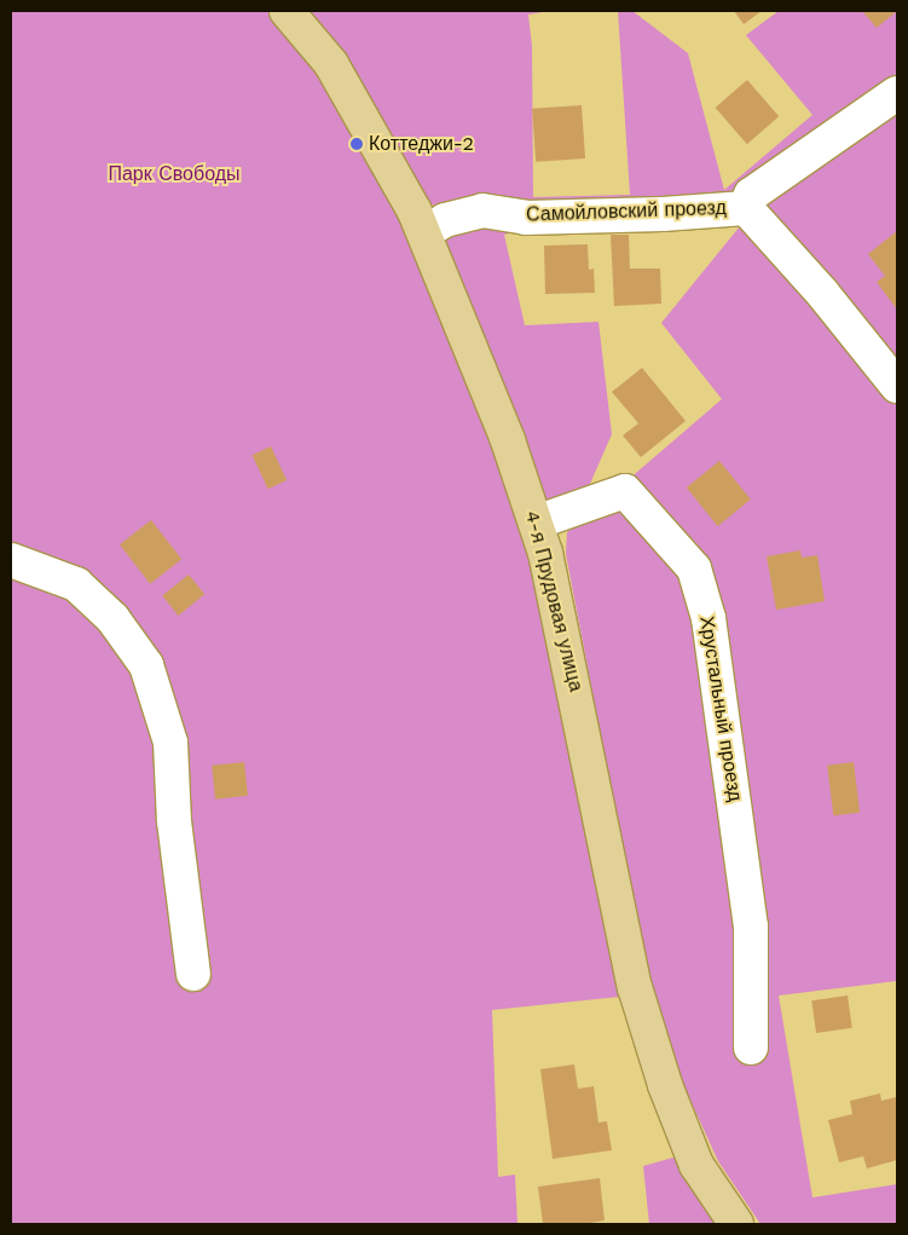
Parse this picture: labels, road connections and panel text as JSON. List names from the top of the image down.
{
  "streets": {
    "main road": ["4-я Прудовая улица"],
    "street": ["Самойловский проезд", "Хрустальный проезд"]
  },
  "crossings": [
    ["Самойловский проезд", "4-я Прудовая улица"],
    ["4-я Прудовая улица", "Хрустальный проезд"]
  ],
  "parks": ["Парк Свободы"],
  "places": ["Коттеджи-2"]
}
